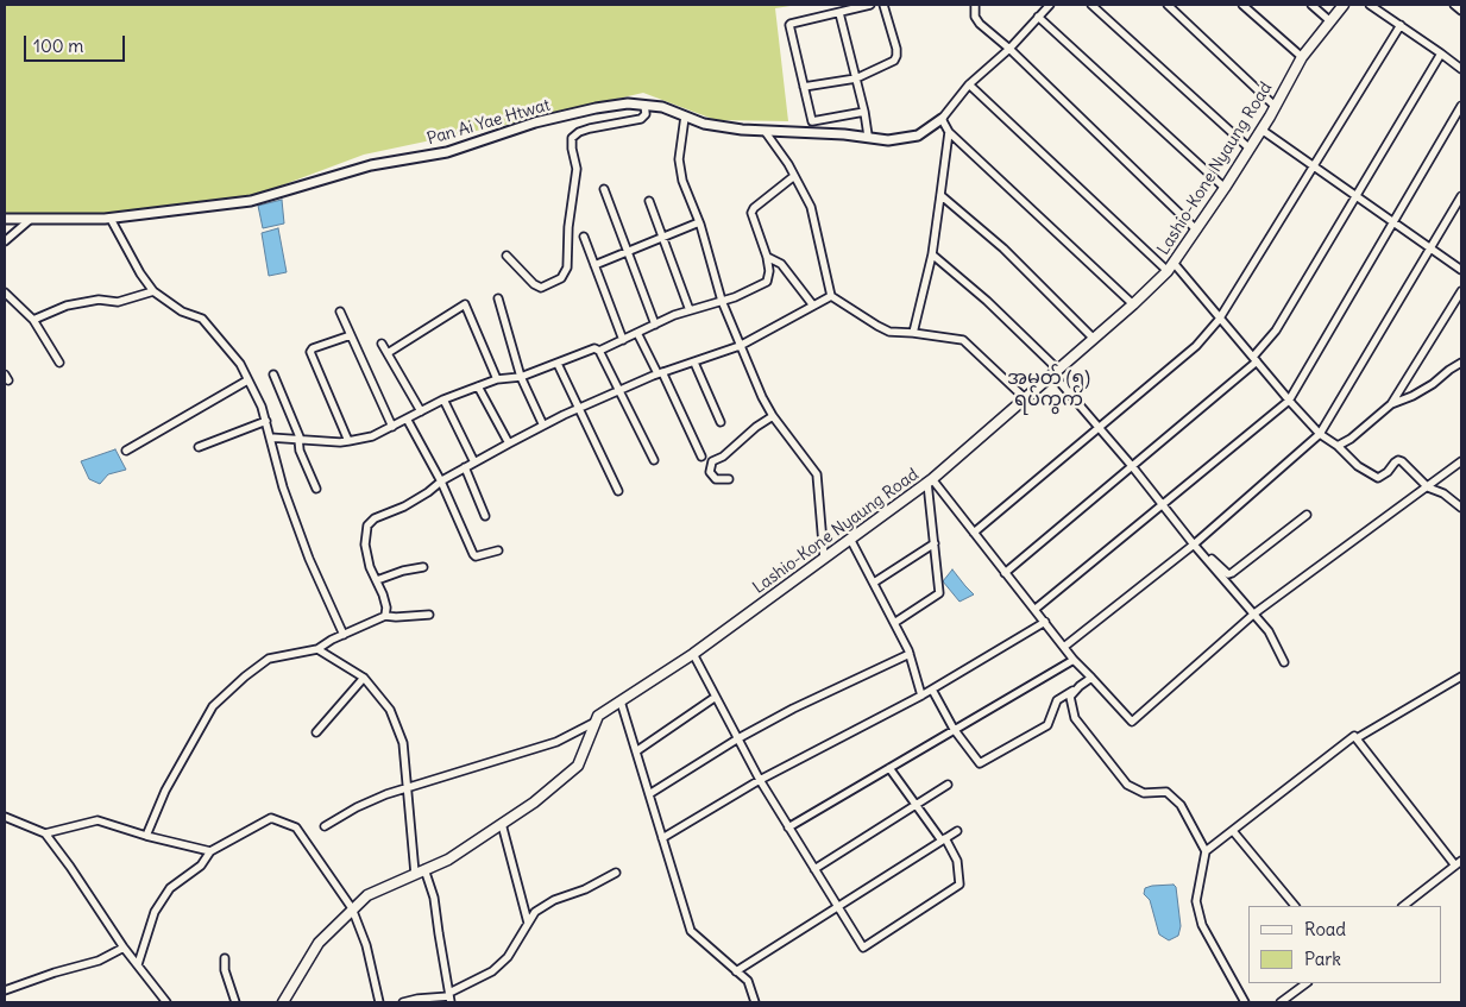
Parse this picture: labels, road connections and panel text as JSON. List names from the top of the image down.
{
  "streets": {
    "main road": ["Lashio-Kone Nyaung Road"],
    "street": ["Pan Ai Yae Htwat"]
  },
  "districts": ["အမှတ် (၅) ရပ်ကွက်"],
  "legend": ["Road", "Park"],
  "scale_bar": "100 m"
}
